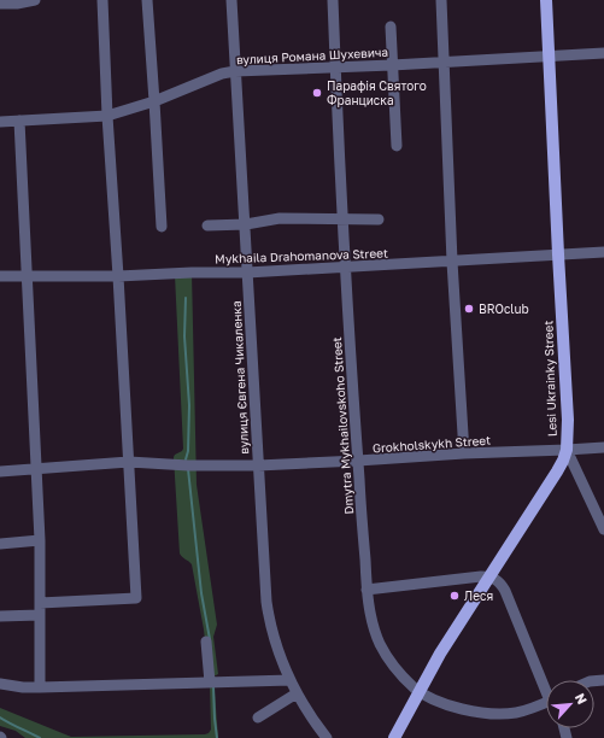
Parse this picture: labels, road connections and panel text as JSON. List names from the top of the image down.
{
  "streets": {
    "main road": ["Lesi Ukrainky Street"],
    "street": [
      "вулиця Романа Шухевича",
      "Mykhaila Drahomanova Street",
      "вулиця Євгена Чикаленка",
      "Dmytra Mykhailovskoho Street",
      "Grokholskykh Street"
    ]
  },
  "crossings": [
    ["вулиця Романа Шухевича", "вулиця Євгена Чикаленка"],
    ["вулиця Романа Шухевича", "Lesi Ukrainky Street"],
    ["вулиця Романа Шухевича", "Dmytra Mykhailovskoho Street"],
    ["Mykhaila Drahomanova Street", "вулиця Євгена Чикаленка"],
    ["Mykhaila Drahomanova Street", "Lesi Ukrainky Street"],
    ["Mykhaila Drahomanova Street", "Dmytra Mykhailovskoho Street"],
    ["вулиця Євгена Чикаленка", "Grokholskykh Street"],
    ["Lesi Ukrainky Street", "Dmytra Mykhailovskoho Street"],
    ["Lesi Ukrainky Street", "Grokholskykh Street"],
    ["Dmytra Mykhailovskoho Street", "Grokholskykh Street"]
  ],
  "places": ["Парафія Святого Франциска", "BROclub", "Леся"],
  "north": "top right"
}
